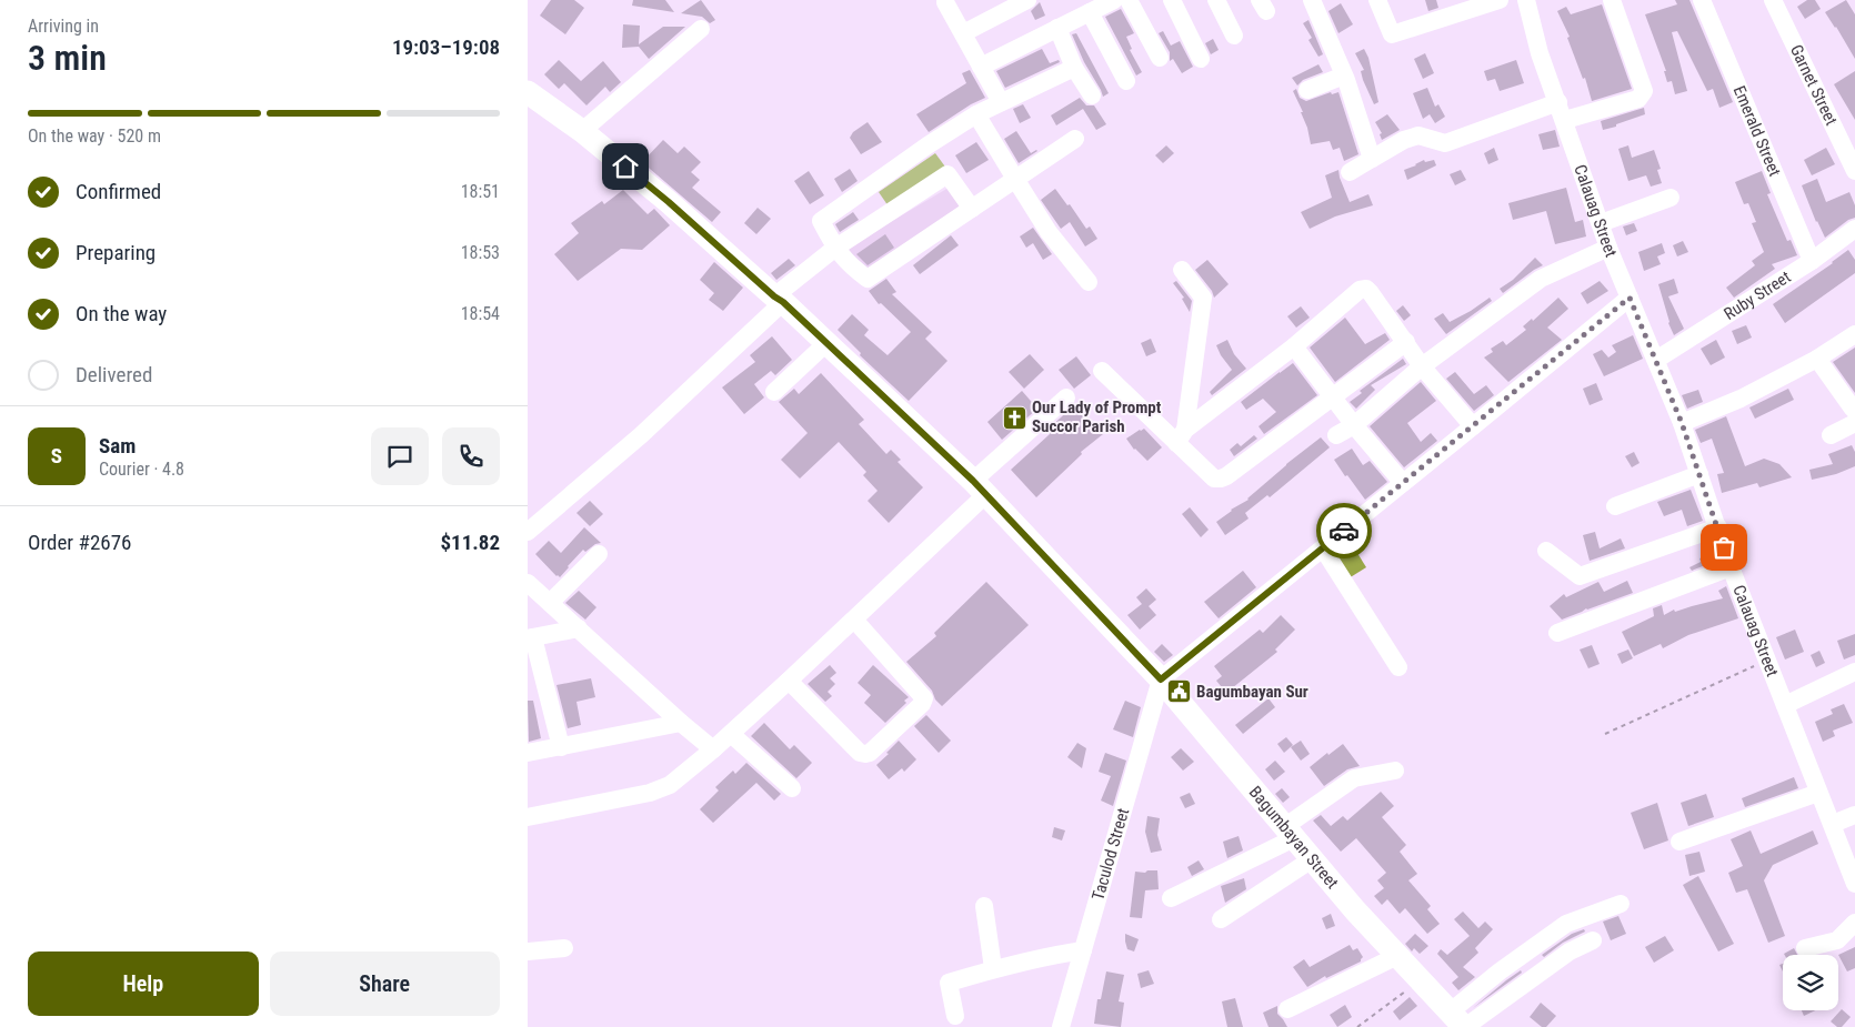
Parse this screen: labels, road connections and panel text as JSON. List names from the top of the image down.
{
  "streets": {
    "main road": ["Bagumbayan Street"],
    "street": [
      "Garnet Street",
      "Emerald Street",
      "Calauag Street",
      "Ruby Street",
      "Taculod Street"
    ]
  },
  "crossings": [
    ["Emerald Street", "Ruby Street"],
    ["Calauag Street", "Ruby Street"],
    ["Bagumbayan Street", "Taculod Street"]
  ],
  "places": {
    "church": ["Our Lady of Prompt Succor Parish"],
    "public building": ["Bagumbayan Sur"]
  },
  "page": {
    "heading": ["3 min", "Arriving in", "19:03–19:08"],
    "panel": [
      "Sam",
      "Courier · 4.8",
      "Order #2676",
      "$11.82"
    ],
    "bar": "On the way · 520 m",
    "list": [
      ["Confirmed", "18:51"],
      ["Preparing", "18:53"],
      ["On the way", "18:54"],
      "Delivered"
    ],
    "round": "S",
    "buttons": ["Help", "Share"]
  }
}
